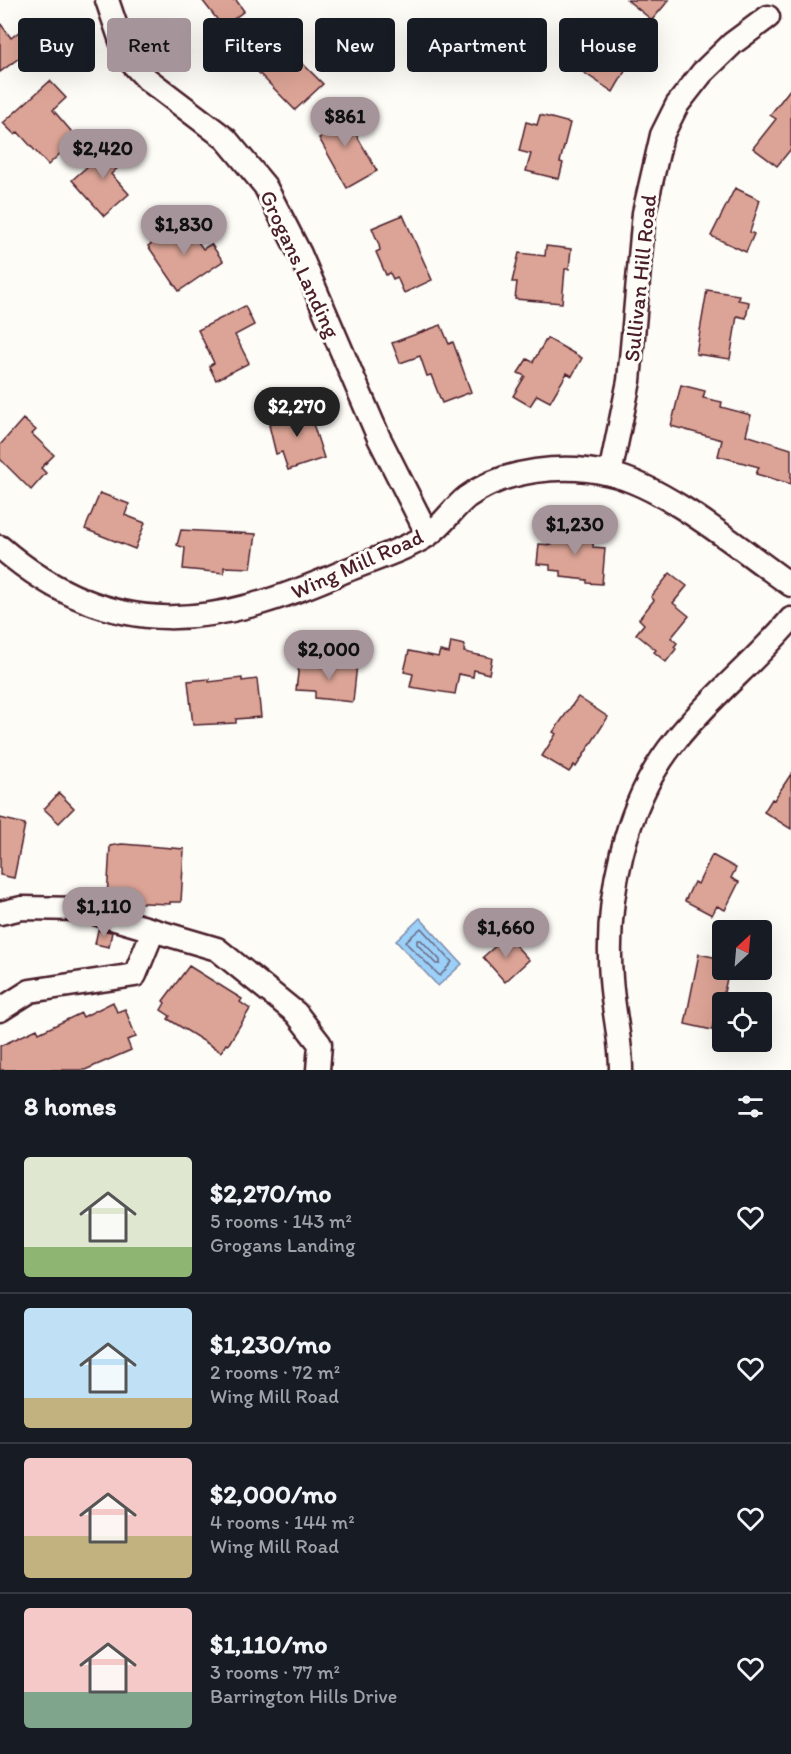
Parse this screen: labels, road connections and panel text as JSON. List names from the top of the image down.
{
  "streets": {
    "street": ["Grogans Landing", "Sullivan Hill Road", "Wing Mill Road"]
  },
  "crossings": [
    ["Grogans Landing", "Wing Mill Road"],
    ["Sullivan Hill Road", "Wing Mill Road"]
  ],
  "north": "top right",
  "page": {
    "chip": [
      "Buy",
      "Rent",
      "Filters",
      "New",
      "Apartment",
      "House"
    ],
    "price": [
      "$861",
      "$2,420",
      "$1,830",
      "$2,270",
      "$1,230",
      "$2,000",
      "$1,110",
      "$1,660"
    ],
    "heading": "8 homes",
    "list": [
      {
        "name": "$2,270/mo",
        "note": "5 rooms · 143 m² · Grogans Landing"
      },
      {
        "name": "$1,230/mo",
        "note": "2 rooms · 72 m² · Wing Mill Road"
      },
      {
        "name": "$2,000/mo",
        "note": "4 rooms · 144 m² · Wing Mill Road"
      },
      {
        "name": "$1,110/mo",
        "note": "3 rooms · 77 m² · Barrington Hills Drive"
      }
    ]
  }
}
